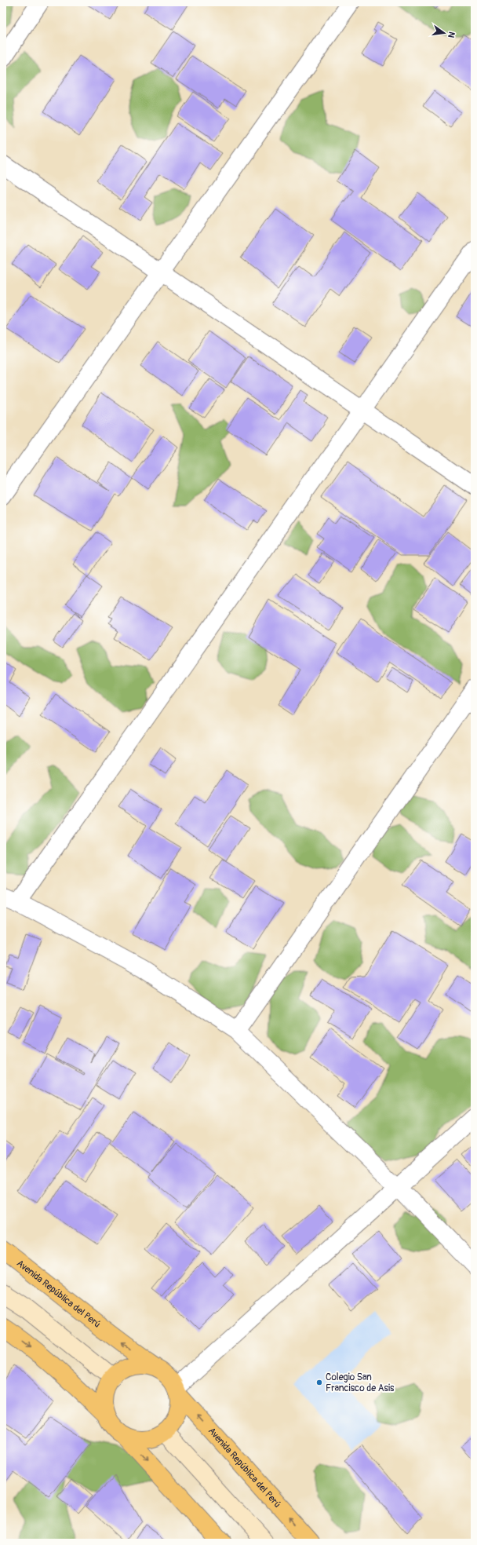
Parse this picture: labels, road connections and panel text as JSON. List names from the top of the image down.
{
  "streets": {
    "highway": ["Avenida República del Perú"]
  },
  "places": ["Colegio San Francisco de Asis"],
  "north": "right"
}
